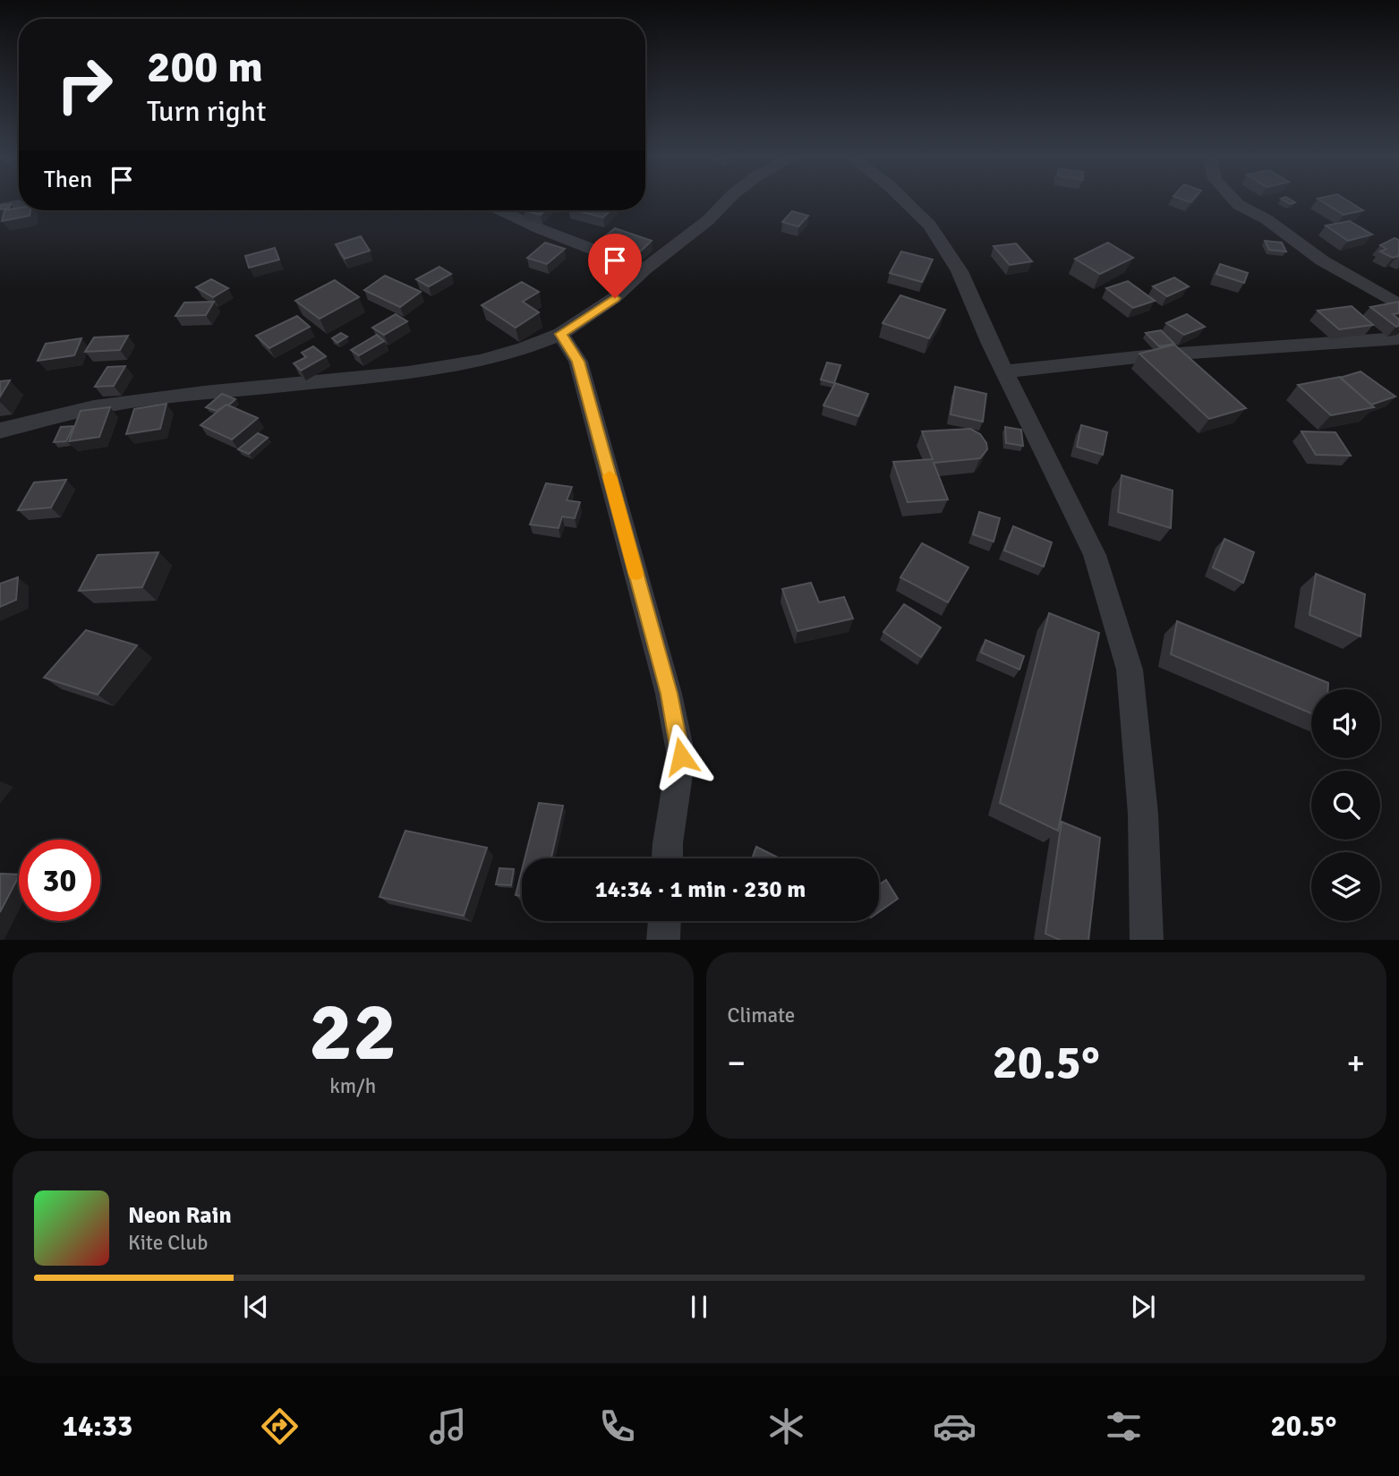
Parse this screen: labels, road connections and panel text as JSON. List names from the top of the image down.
{
  "page": {
    "turn": ["200 m", "Turn right"],
    "then": "Then",
    "limit": "30",
    "trip": "14:34 · 1 min · 230 m",
    "tile": [
      ["22", "km/h"],
      "Climate"
    ],
    "heat": ["−", "20.5°", "+"],
    "song": ["Neon Rain", "Kite Club"],
    "tabs": ["14:33", "20.5°"]
  }
}
